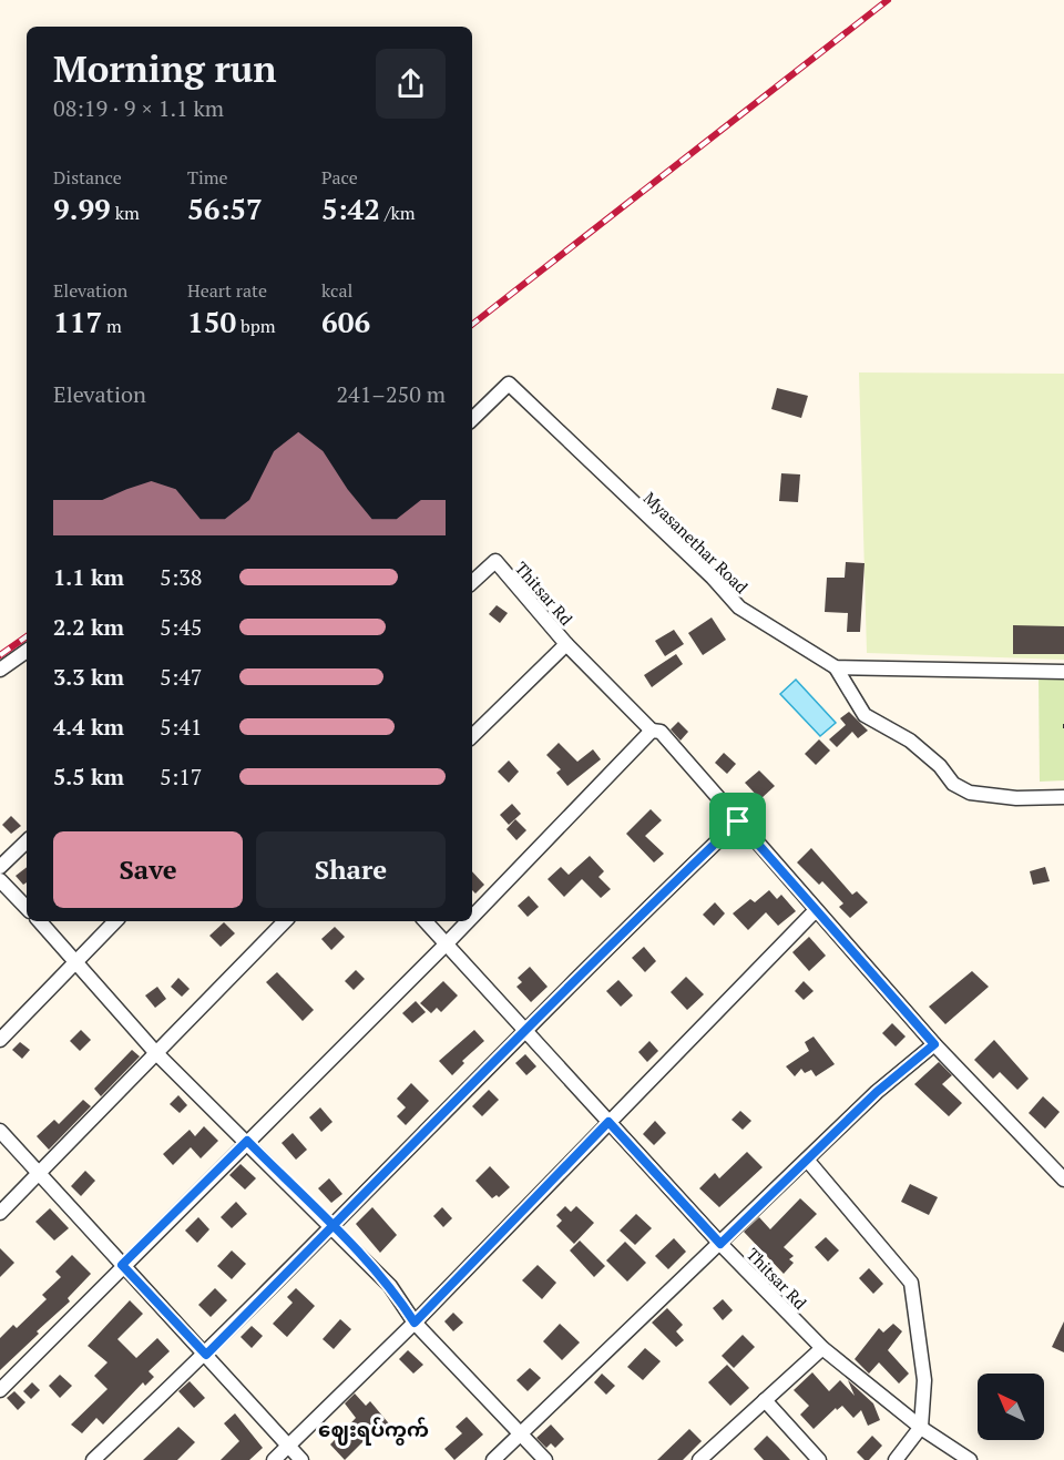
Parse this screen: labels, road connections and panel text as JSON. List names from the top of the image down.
{
  "streets": {
    "street": ["Myasanethar Road", "Thitsar Rd"]
  },
  "districts": ["ဈေးရပ်ကွက်"],
  "north": "top left",
  "page": {
    "heading": ["Morning run", "08:19 · 9 × 1.1 km"],
    "stats": [
      ["Distance", "9.99 km"],
      ["Time", "56:57"],
      ["Pace", "5:42 /km"],
      ["Elevation", "117 m"],
      ["Heart rate", "150 bpm"],
      ["kcal", "606"]
    ],
    "chart": ["Elevation", "241–250 m"],
    "list": [
      {
        "name": "1.1 km",
        "note": "5:38"
      },
      {
        "name": "2.2 km",
        "note": "5:45"
      },
      {
        "name": "3.3 km",
        "note": "5:47"
      },
      {
        "name": "4.4 km",
        "note": "5:41"
      },
      {
        "name": "5.5 km",
        "note": "5:17"
      }
    ],
    "buttons": ["Save", "Share"]
  }
}
